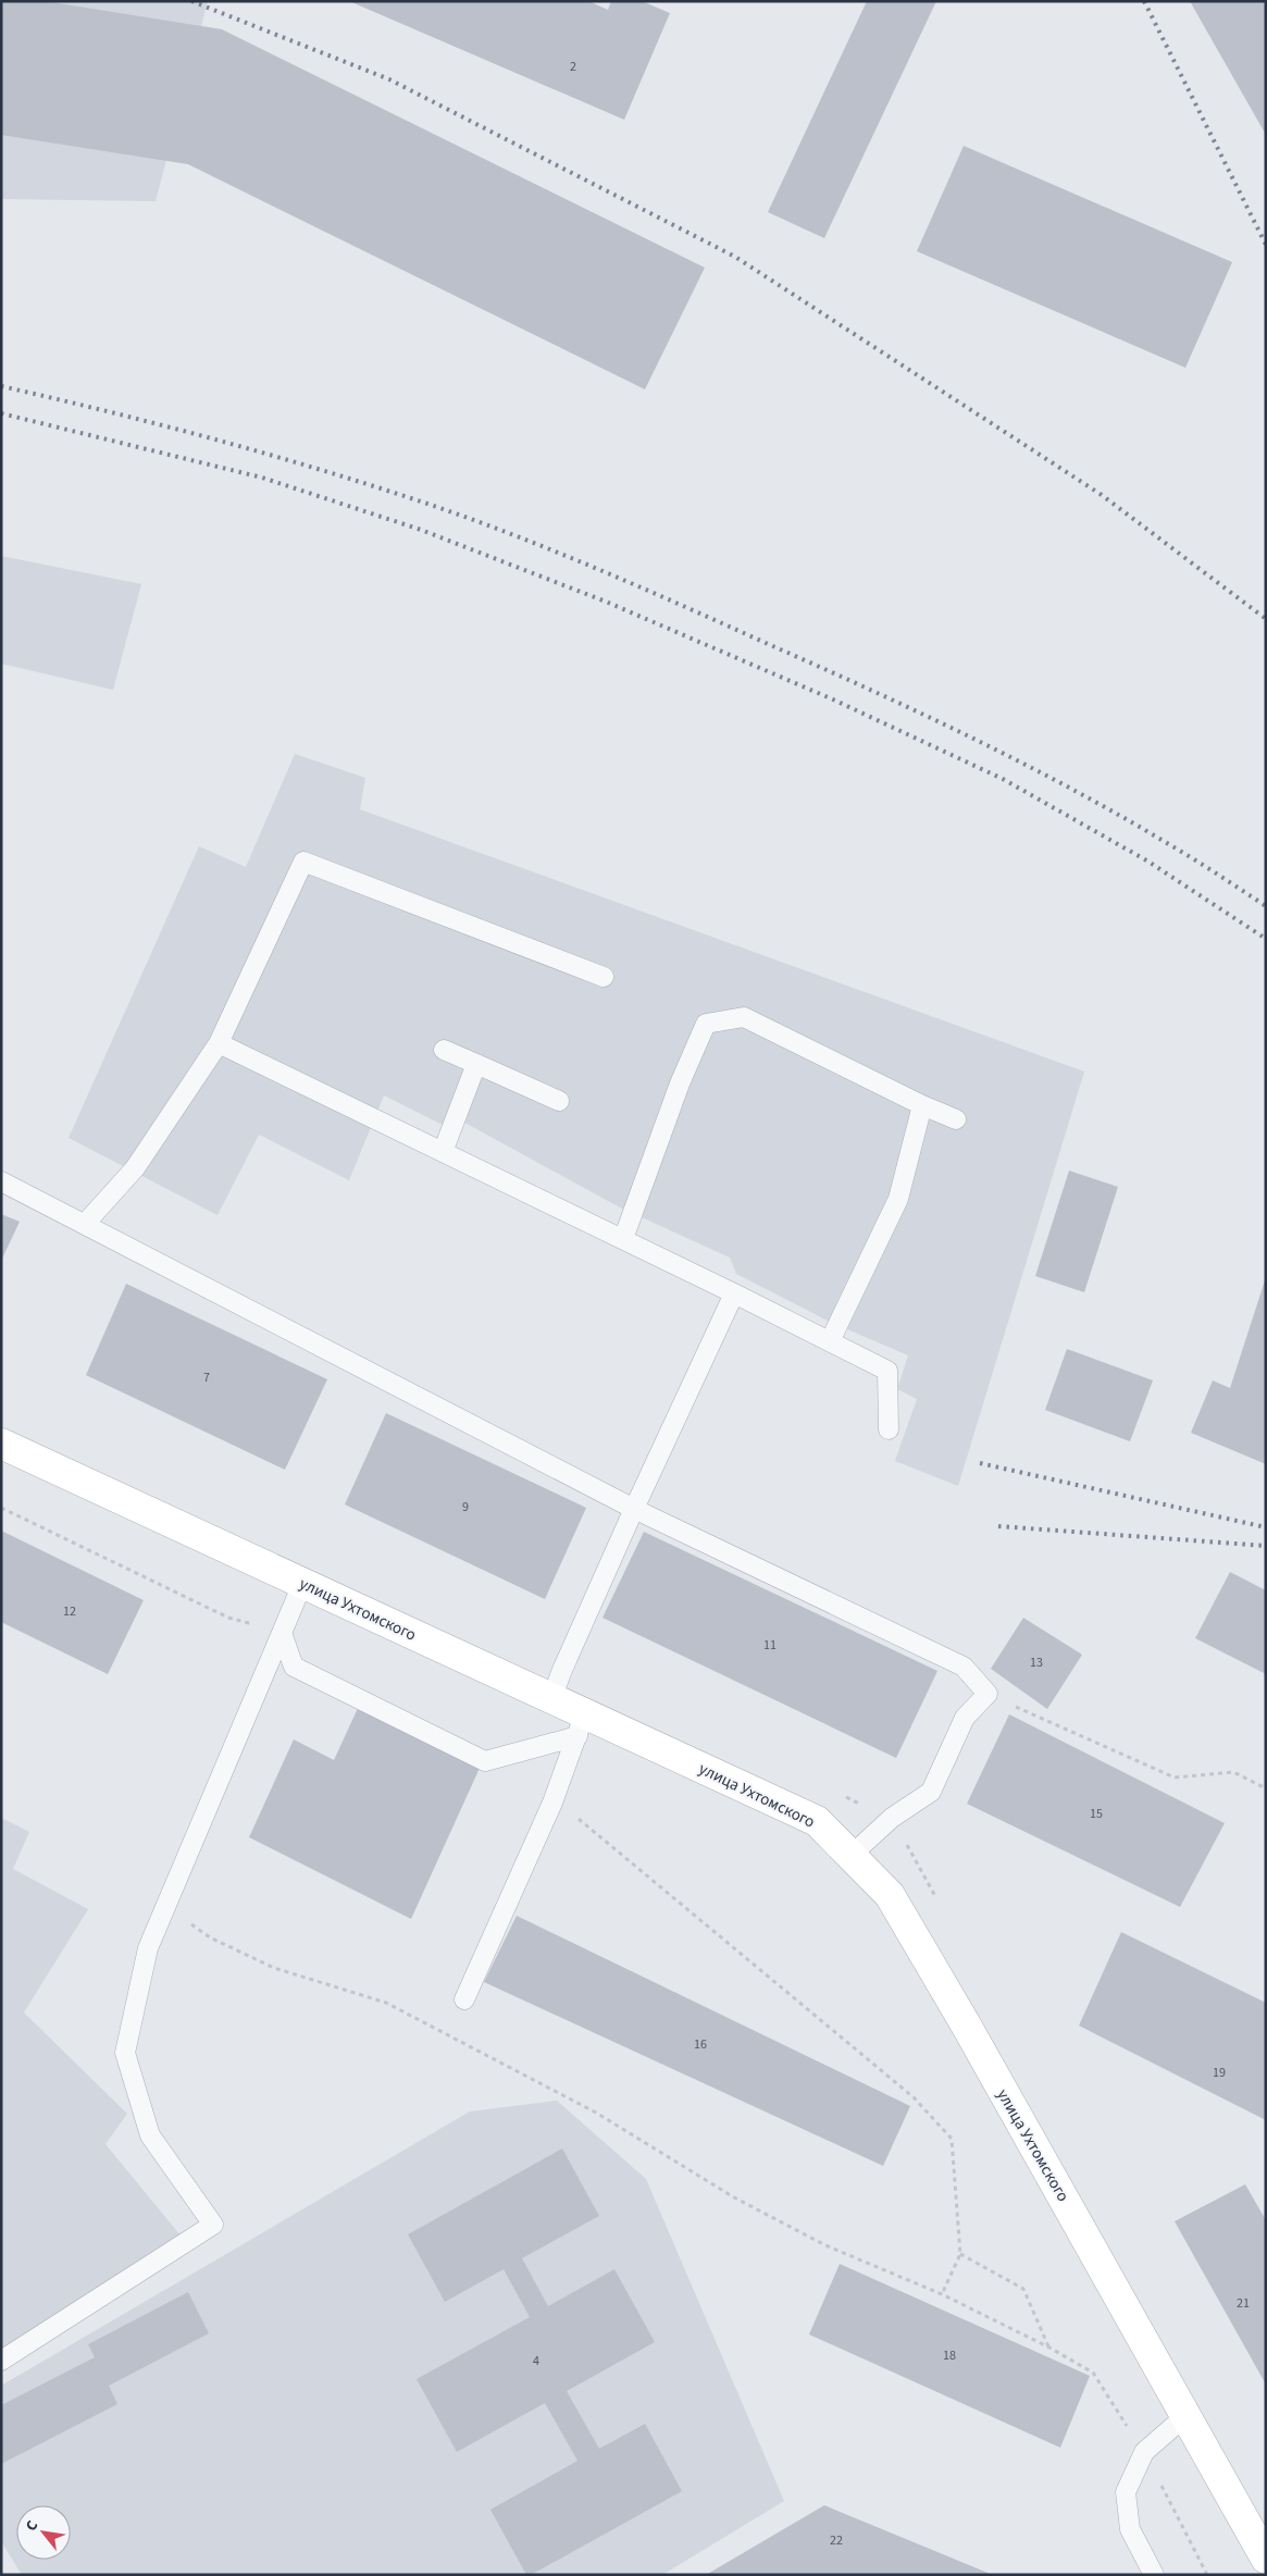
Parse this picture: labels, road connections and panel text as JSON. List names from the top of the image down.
{
  "streets": {
    "main road": ["улица Ухтомского"]
  },
  "house_numbers": [
    "2",
    "7",
    "9",
    "12",
    "11",
    "13",
    "15",
    "16",
    "19",
    "21",
    "18",
    "4",
    "22"
  ],
  "north": "top left"
}
